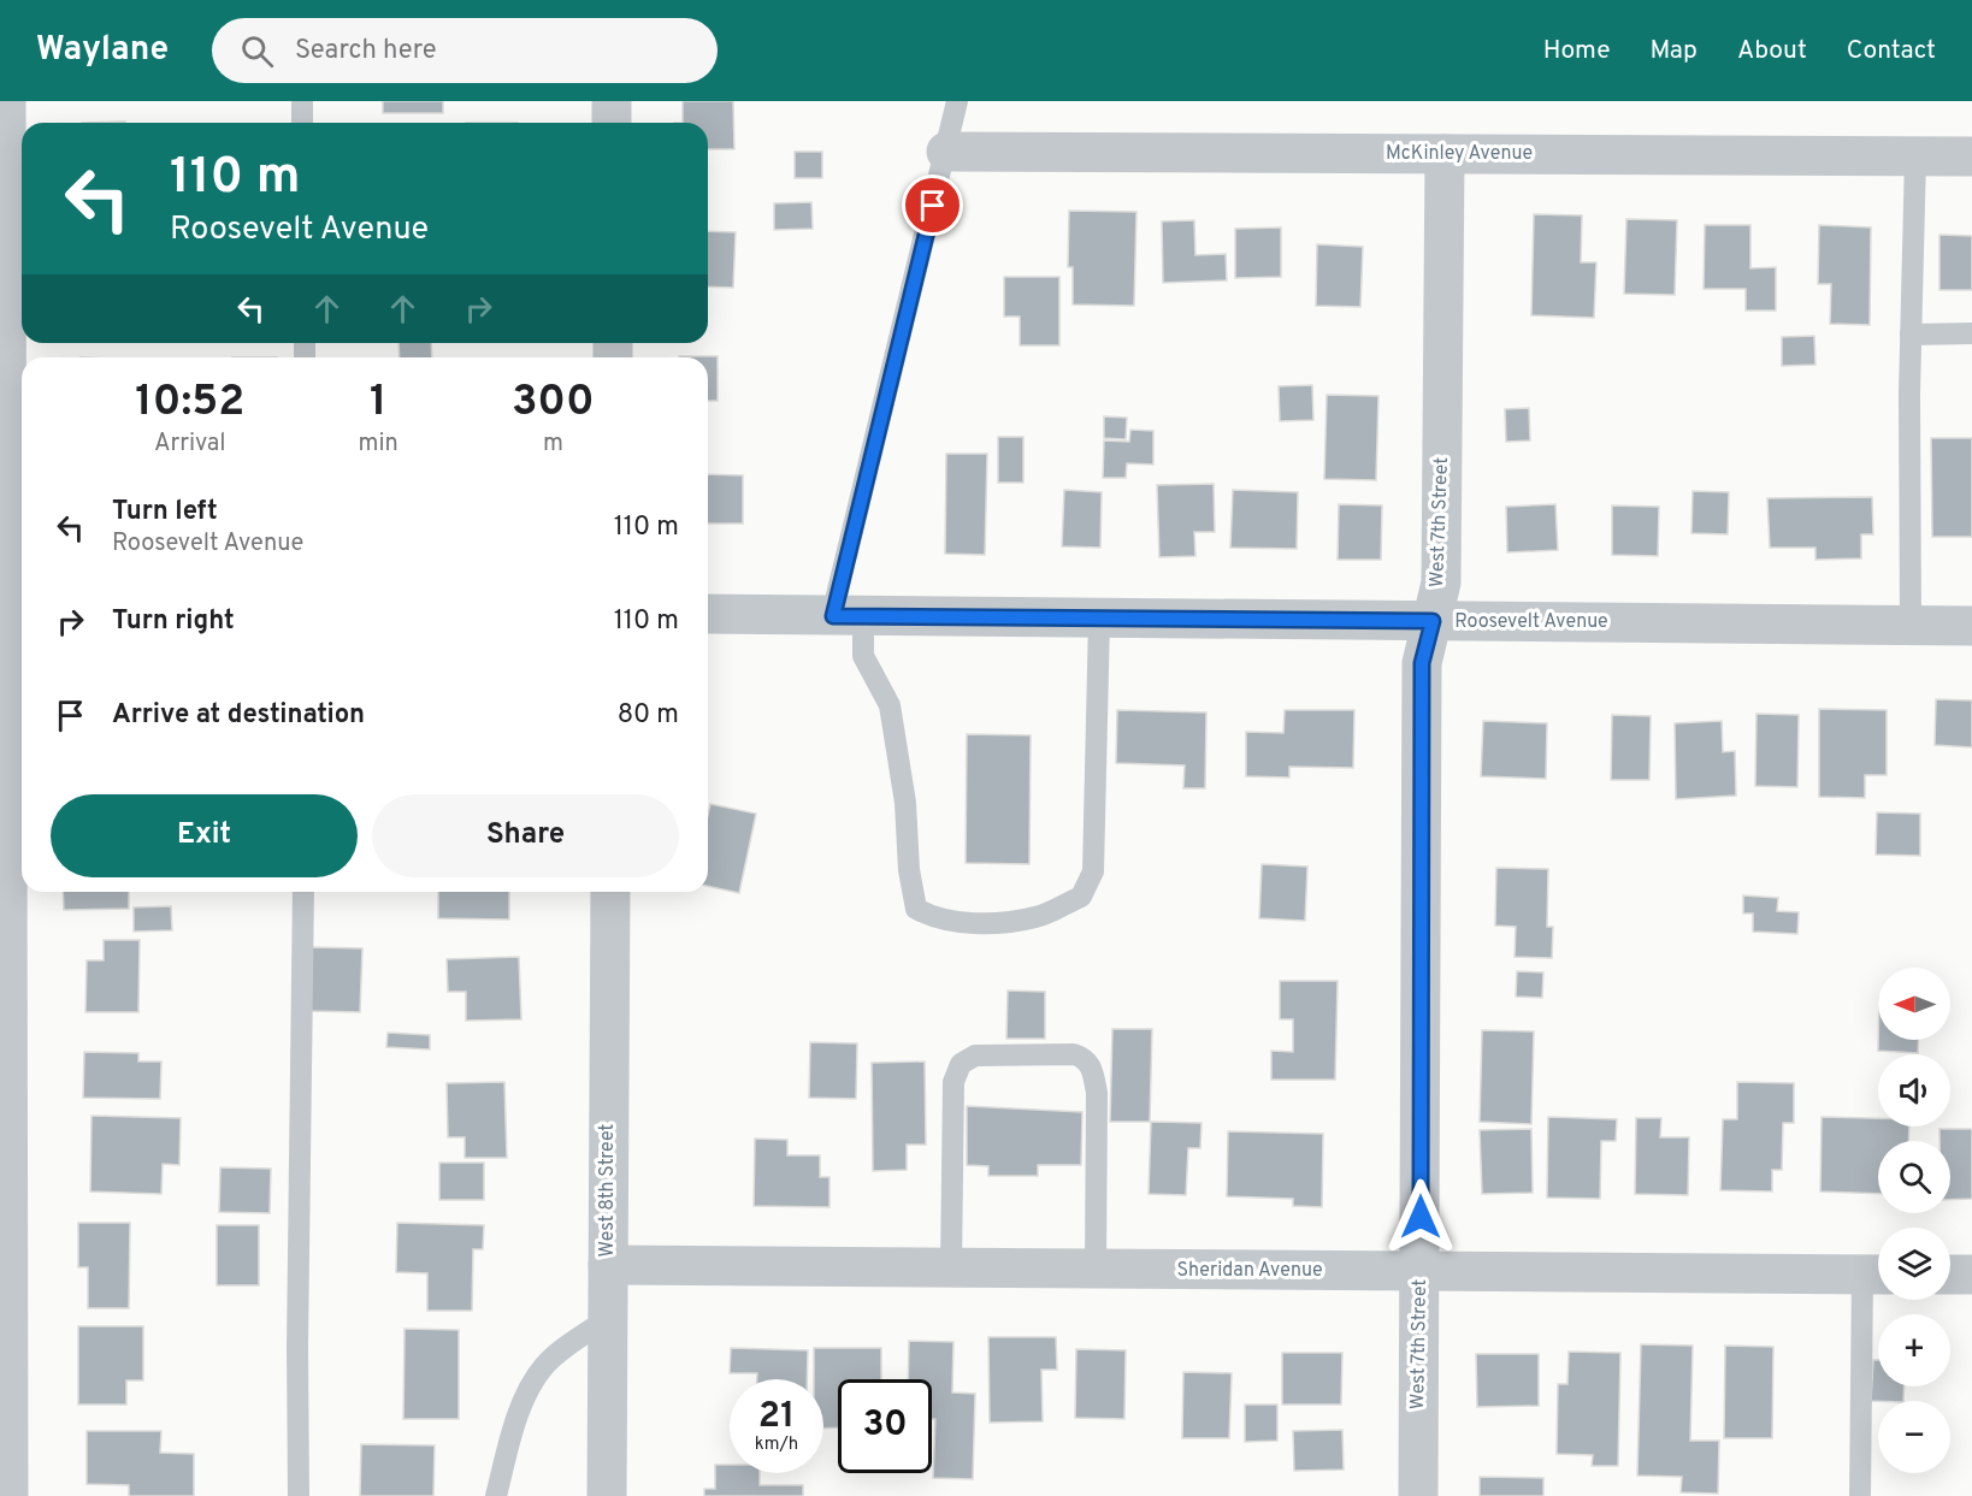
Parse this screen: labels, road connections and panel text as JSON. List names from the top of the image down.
{
  "streets": {
    "street": [
      "McKinley Avenue",
      "West 7th Street",
      "Roosevelt Avenue",
      "West 8th Street",
      "Sheridan Avenue"
    ]
  },
  "crossings": [
    ["McKinley Avenue", "West 7th Street"],
    ["West 7th Street", "Roosevelt Avenue"],
    ["West 7th Street", "Sheridan Avenue"],
    ["West 8th Street", "Sheridan Avenue"]
  ],
  "north": "left",
  "page": {
    "header": "Waylane",
    "search": "Search here",
    "nav": [
      "Home",
      "Map",
      "About",
      "Contact"
    ],
    "turn": ["110 m", "Roosevelt Avenue"],
    "eta": [
      "10:52",
      "Arrival",
      "1",
      "min",
      "300",
      "m"
    ],
    "list": [
      {
        "name": "Turn left",
        "note": "Roosevelt Avenue",
        "value": "110 m"
      },
      {
        "name": "Turn right",
        "value": "110 m"
      },
      {
        "name": "Arrive at destination",
        "value": "80 m"
      }
    ],
    "buttons": ["Exit", "Share"],
    "map_buttons": ["+", "−"],
    "speed": "21 km/h",
    "limit": "30"
  }
}
